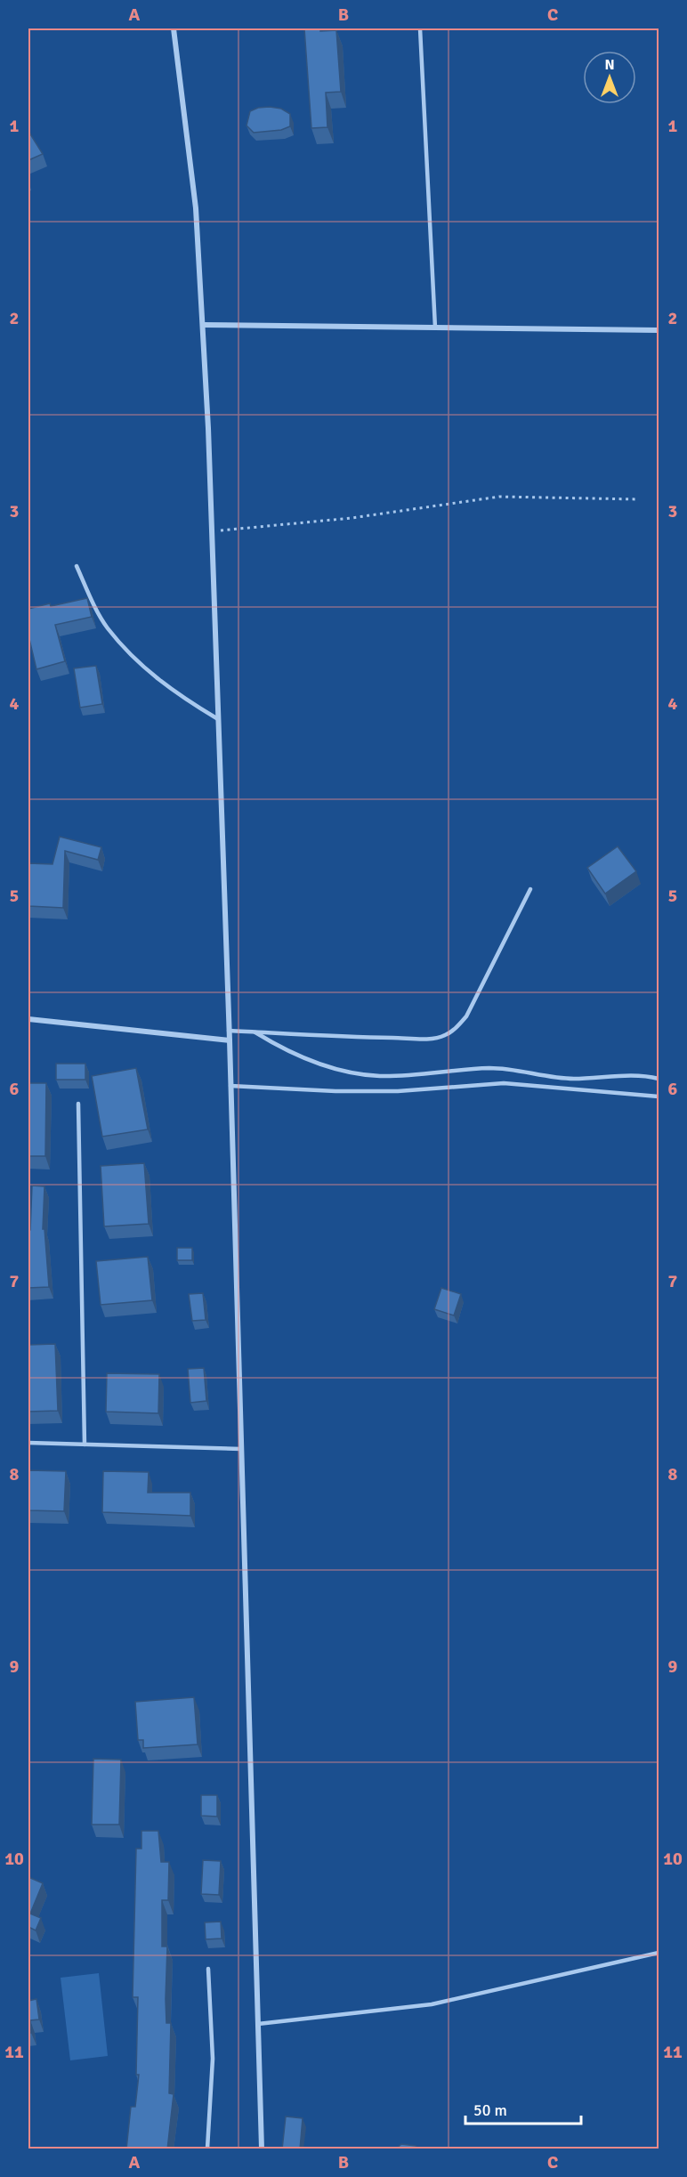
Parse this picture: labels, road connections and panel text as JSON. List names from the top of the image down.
{
  "scale_bar": "50 m",
  "north": "top",
  "grid": {
    "columns": ["A", "B", "C"],
    "rows": [
      "1",
      "2",
      "3",
      "4",
      "5",
      "6",
      "7",
      "8",
      "9",
      "10",
      "11"
    ]
  }
}
